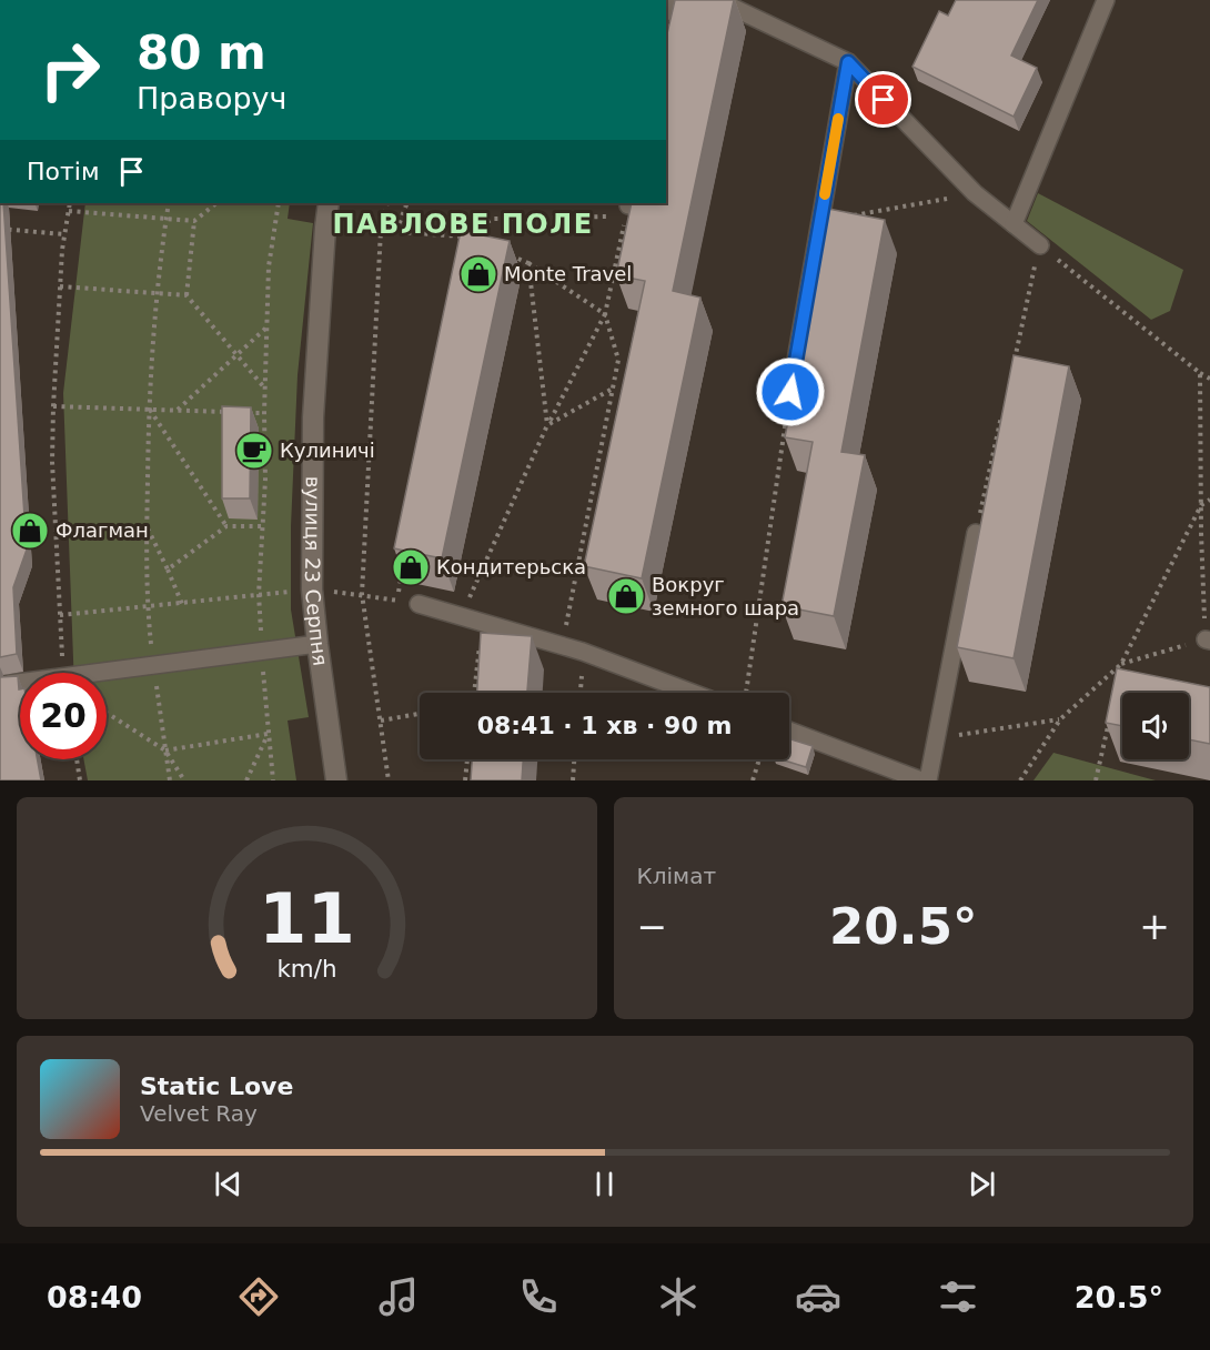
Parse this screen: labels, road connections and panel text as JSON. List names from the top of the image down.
{
  "streets": {
    "street": ["вулиця 23 Серпня"]
  },
  "districts": ["ПАВЛОВЕ ПОЛЕ"],
  "places": {
    "shop": [
      "Monte Travel",
      "Флагман",
      "Кондитерьска",
      "Вокруг земного шара"
    ],
    "cafe": ["Кулиничі"]
  },
  "page": {
    "turn": ["80 m", "Праворуч"],
    "then": "Потім",
    "limit": "20",
    "trip": "08:41 · 1 хв · 90 m",
    "tile": "Клімат",
    "heat": ["−", "20.5°", "+"],
    "song": ["Static Love", "Velvet Ray"],
    "tabs": ["08:40", "20.5°"],
    "gauge": ["11", "km/h"]
  }
}
